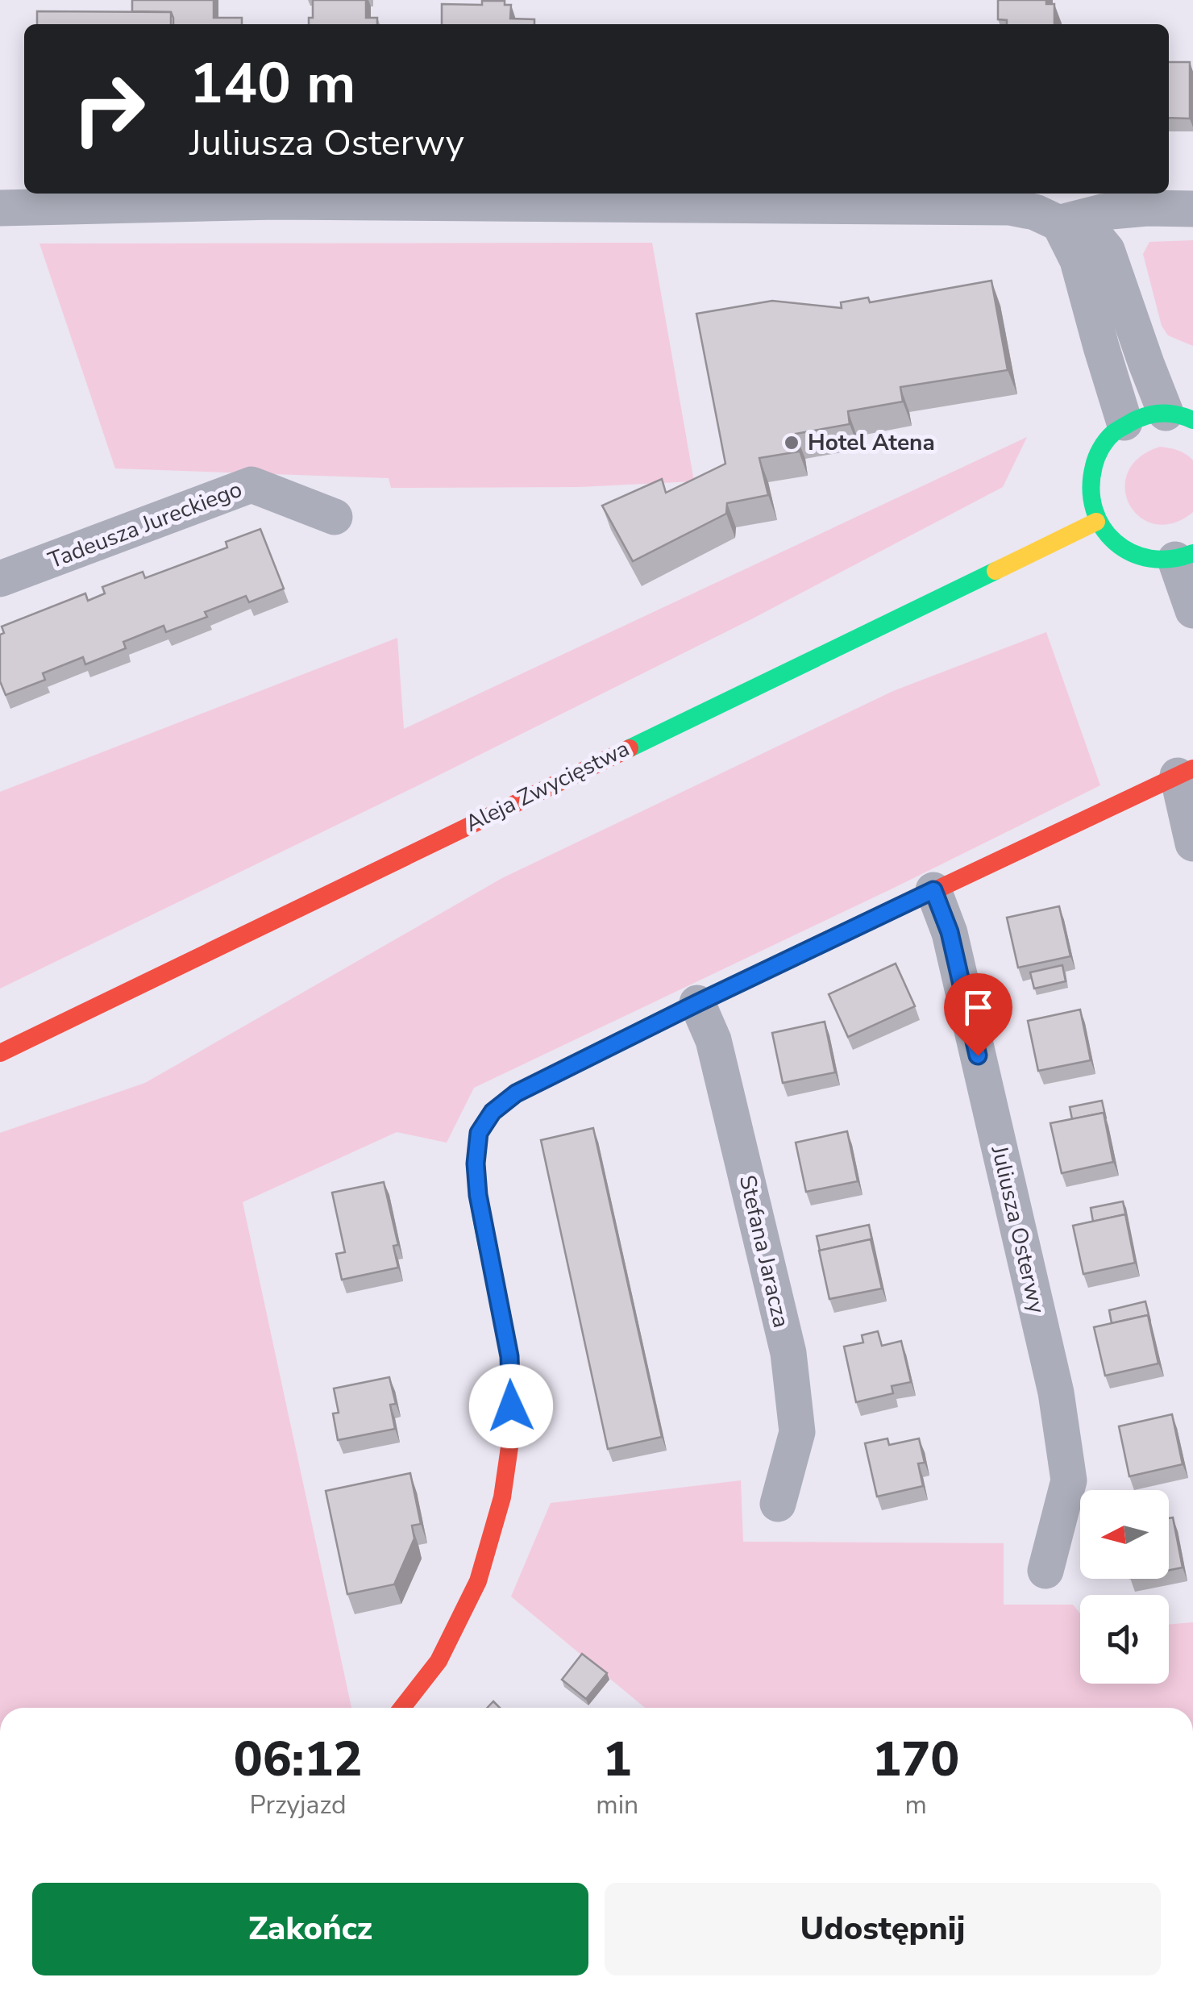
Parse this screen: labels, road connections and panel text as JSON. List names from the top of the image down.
{
  "streets": {
    "main road": ["Aleja Zwycięstwa"],
    "street": ["Tadeusza Jureckiego", "Juliusza Osterwy", "Stefana Jaracza"]
  },
  "places": ["Hotel Atena"],
  "north": "left",
  "page": {
    "turn": ["140 m", "Juliusza Osterwy"],
    "eta": [
      "06:12",
      "Przyjazd",
      "1",
      "min",
      "170",
      "m"
    ],
    "buttons": ["Zakończ", "Udostępnij"]
  }
}
